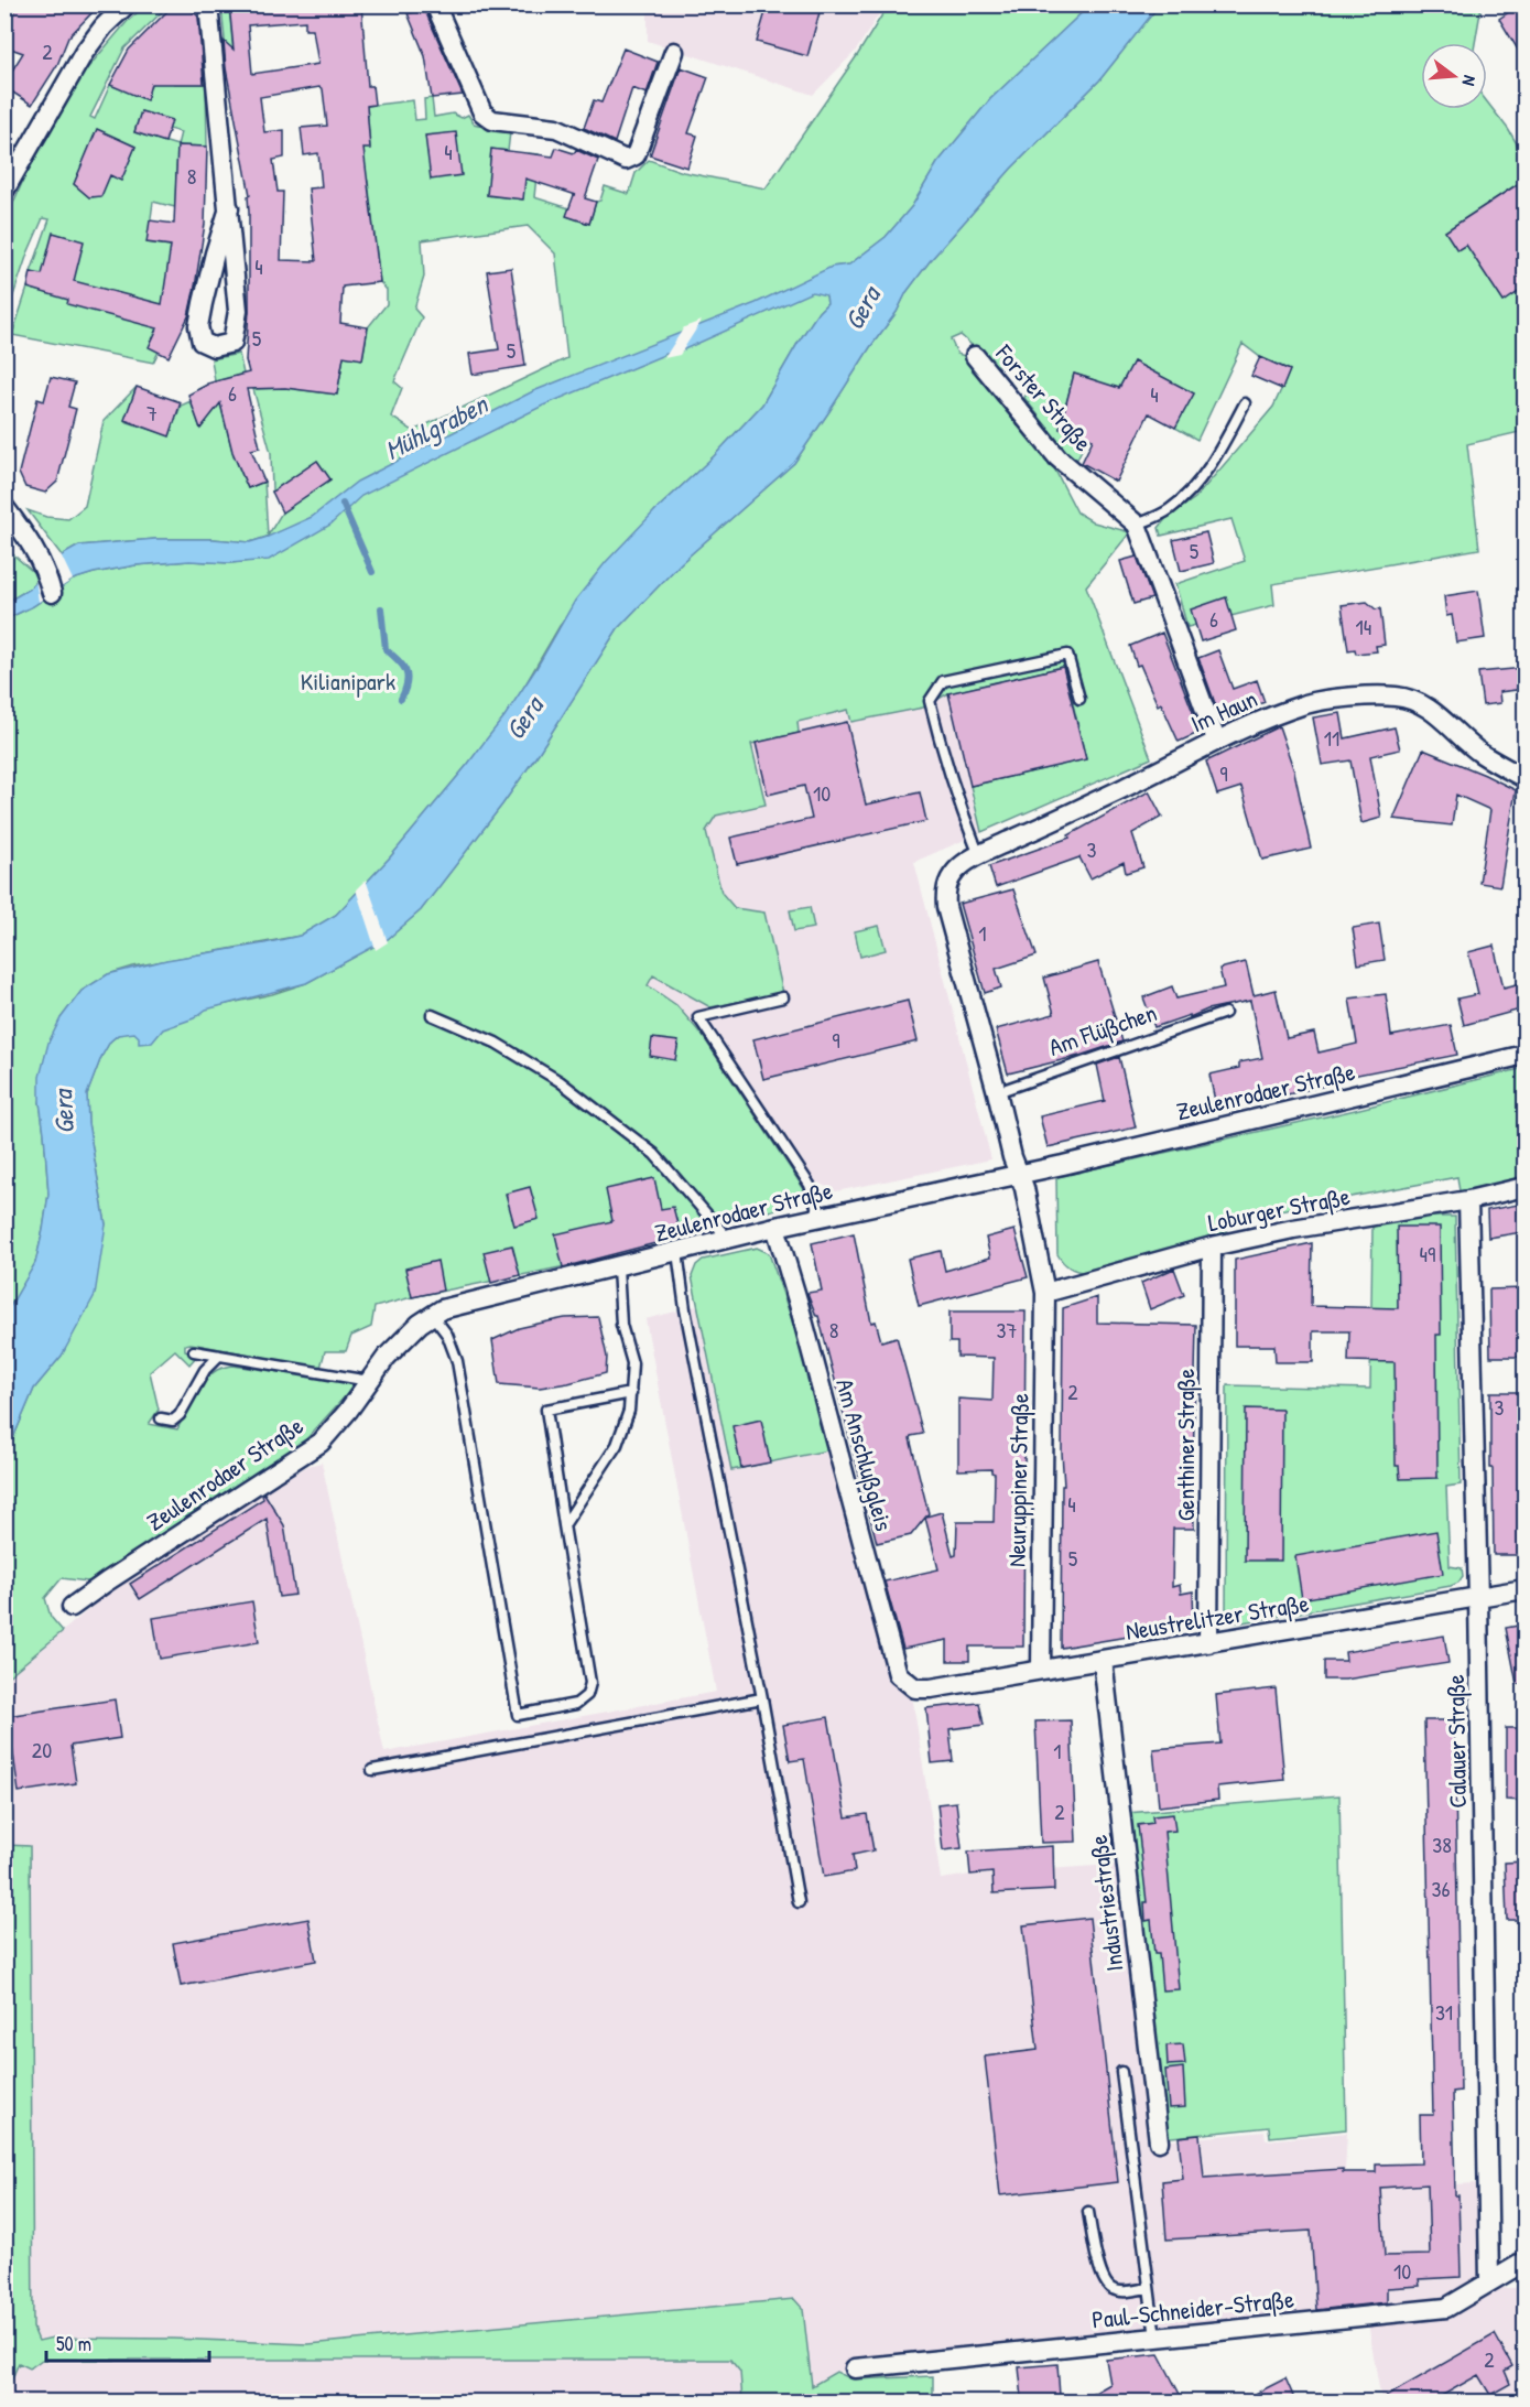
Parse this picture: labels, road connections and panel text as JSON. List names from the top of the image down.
{
  "streets": {
    "street": [
      "Forster Straße",
      "Im Haun",
      "Zeulenrodaer Straße",
      "Loburger Straße",
      "Genthiner Straße",
      "Am Anschlußgleis",
      "Neuruppiner Straße",
      "Neustrelitzer Straße",
      "Calauer Straße",
      "Industriestraße",
      "Paul-Schneider-Straße"
    ],
    "lane": ["Am Flüßchen"]
  },
  "crossings": [
    ["Forster Straße", "Im Haun"],
    ["Im Haun", "Am Flüßchen"],
    ["Zeulenrodaer Straße", "Am Anschlußgleis"],
    ["Loburger Straße", "Genthiner Straße"],
    ["Loburger Straße", "Neuruppiner Straße"],
    ["Loburger Straße", "Calauer Straße"],
    ["Genthiner Straße", "Neustrelitzer Straße"],
    ["Am Anschlußgleis", "Neustrelitzer Straße"],
    ["Neuruppiner Straße", "Neustrelitzer Straße"],
    ["Neustrelitzer Straße", "Calauer Straße"],
    ["Neustrelitzer Straße", "Industriestraße"],
    ["Calauer Straße", "Paul-Schneider-Straße"]
  ],
  "water": ["Gera", "Mühlgraben"],
  "parks": ["Kilianipark"],
  "house_numbers": [
    "2",
    "4",
    "8",
    "4",
    "5",
    "5",
    "6",
    "4",
    "7",
    "5",
    "6",
    "14",
    "11",
    "9",
    "10",
    "3",
    "1",
    "9",
    "49",
    "8",
    "37",
    "2",
    "3",
    "4",
    "5",
    "20",
    "1",
    "2",
    "38",
    "36",
    "31",
    "10",
    "2"
  ],
  "scale_bar": "50 m",
  "north": "right"
}
